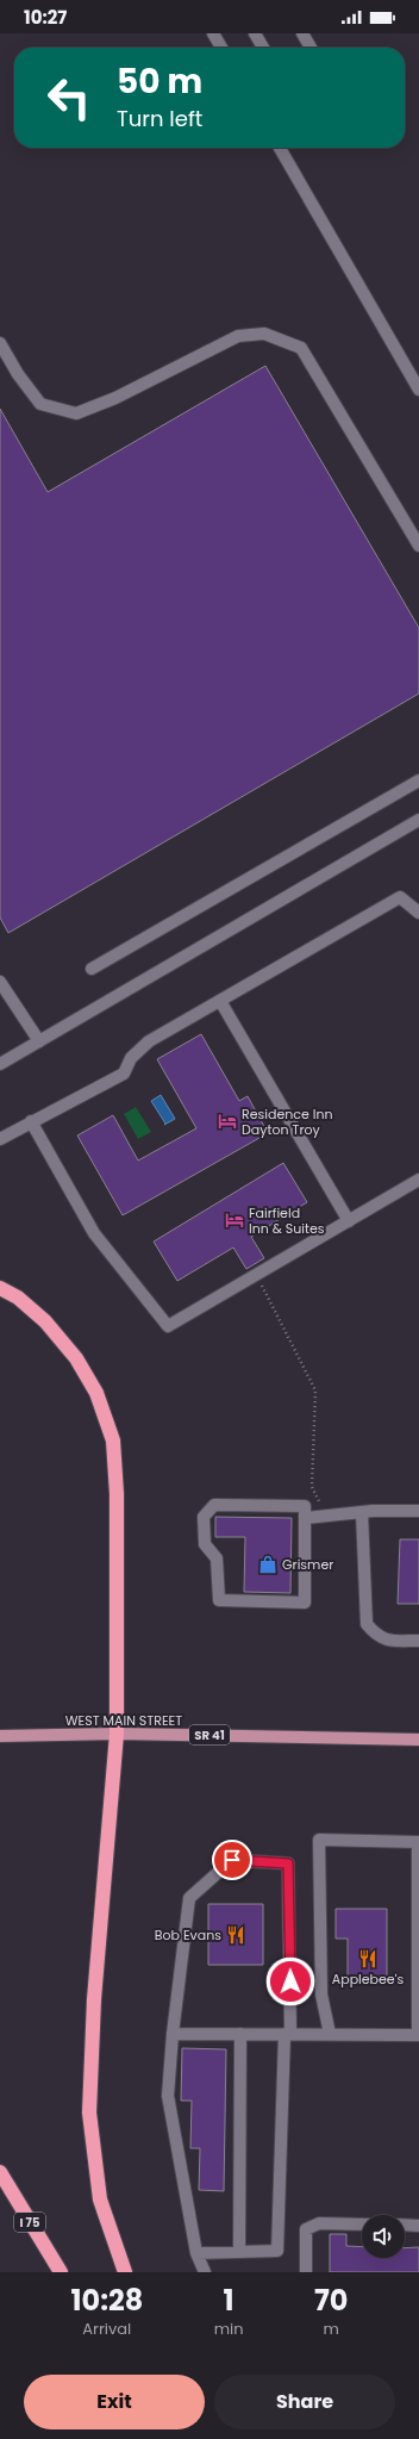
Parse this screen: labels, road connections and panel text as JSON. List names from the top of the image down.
{
  "streets": {
    "highway": ["I 75"],
    "main road": ["WEST MAIN STREET", "SR 41"]
  },
  "places": {
    "hotel": ["Residence Inn Dayton Troy", "Fairfield Inn & Suites"],
    "shop": ["Grismer"],
    "restaurant": ["Bob Evans", "Applebee's"]
  },
  "page": {
    "status": "10:27",
    "turn": ["50 m", "Turn left"],
    "eta": [
      "10:28",
      "Arrival",
      "1",
      "min",
      "70",
      "m"
    ],
    "buttons": ["Exit", "Share"]
  }
}
